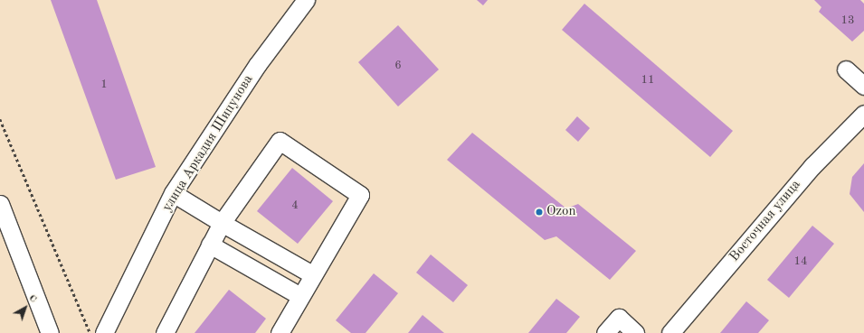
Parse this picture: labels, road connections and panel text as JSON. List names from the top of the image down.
{
  "streets": {
    "street": ["улица Аркадия Шипунова", "Восточная улица"]
  },
  "places": ["Ozon"],
  "house_numbers": [
    "13",
    "6",
    "11",
    "1",
    "4",
    "14"
  ],
  "north": "top right"
}
